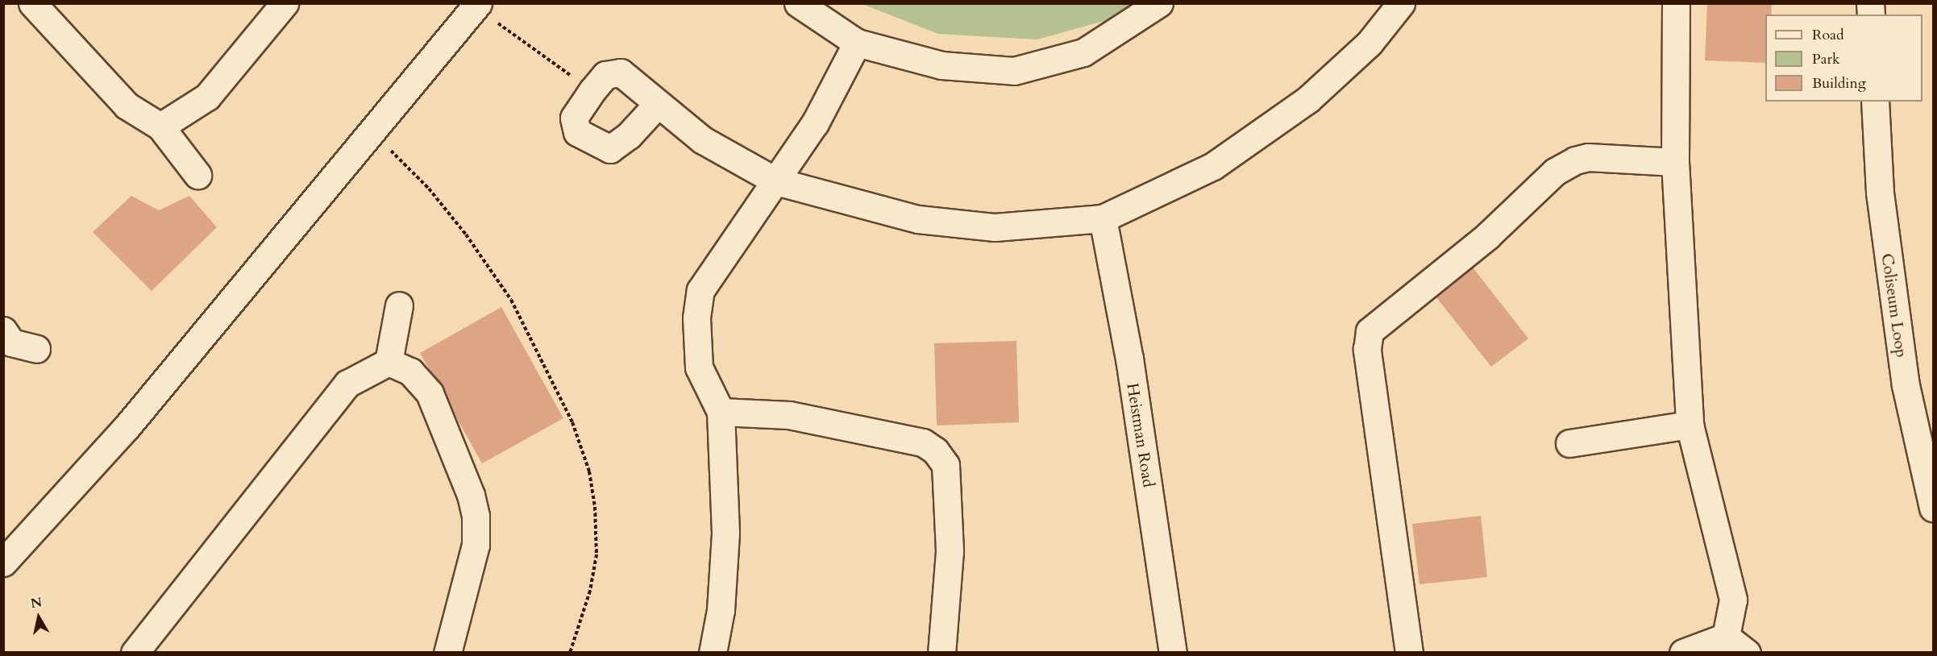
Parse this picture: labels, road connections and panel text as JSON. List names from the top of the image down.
{
  "streets": {
    "street": ["Coliseum Loop", "Heistman Road"]
  },
  "legend": ["Road", "Park", "Building"],
  "north": "top"
}
